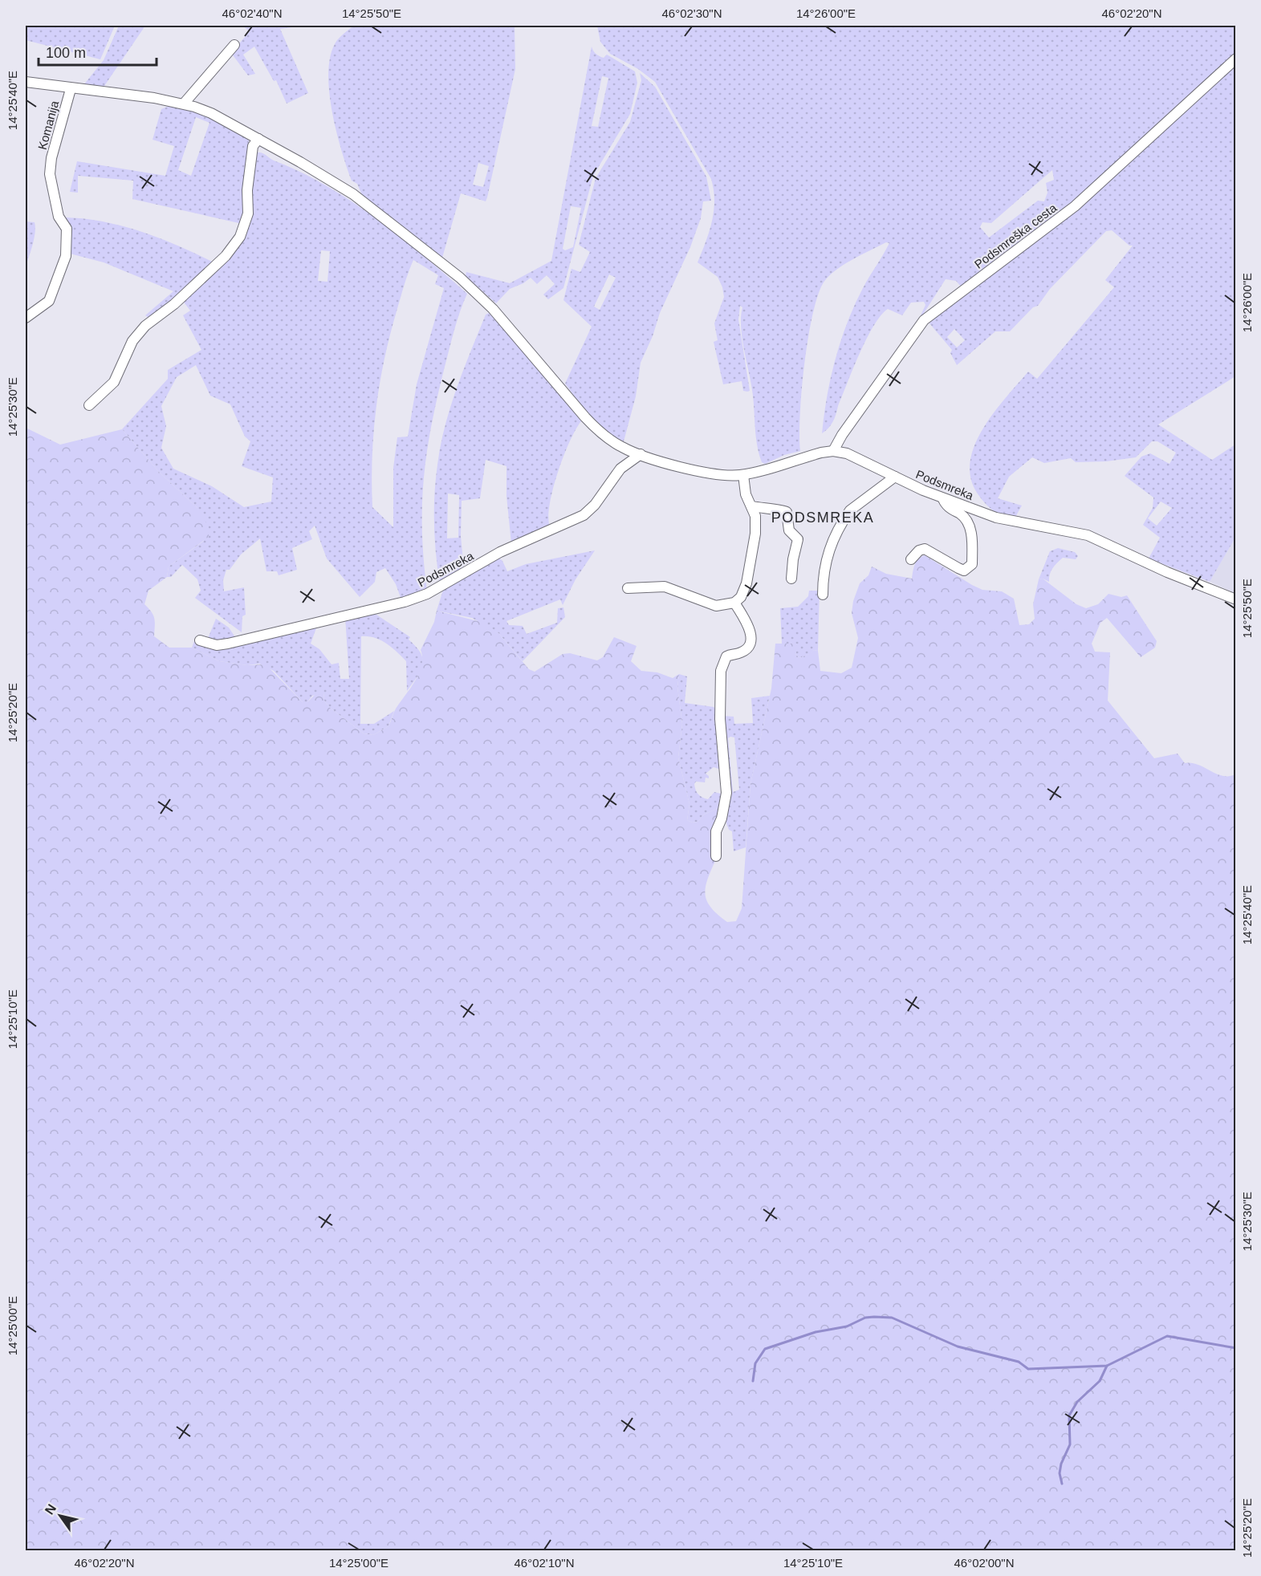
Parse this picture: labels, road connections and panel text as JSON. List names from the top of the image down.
{
  "streets": {
    "street": ["Komanija", "Podsmreška cesta", "Podsmreka"]
  },
  "crossings": [
    ["Komanija", "Podsmreka"],
    ["Podsmreška cesta", "Podsmreka"]
  ],
  "districts": ["PODSMREKA"],
  "scale_bar": "100 m",
  "north": "top left",
  "coordinates": [
    "46°02'40\"N",
    "14°25'50\"E",
    "46°02'30\"N",
    "14°26'00\"E",
    "46°02'20\"N",
    "14°25'40\"E",
    "14°25'30\"E",
    "14°25'20\"E",
    "14°25'10\"E",
    "14°25'00\"E",
    "46°02'10\"N",
    "46°02'00\"N"
  ]
}
